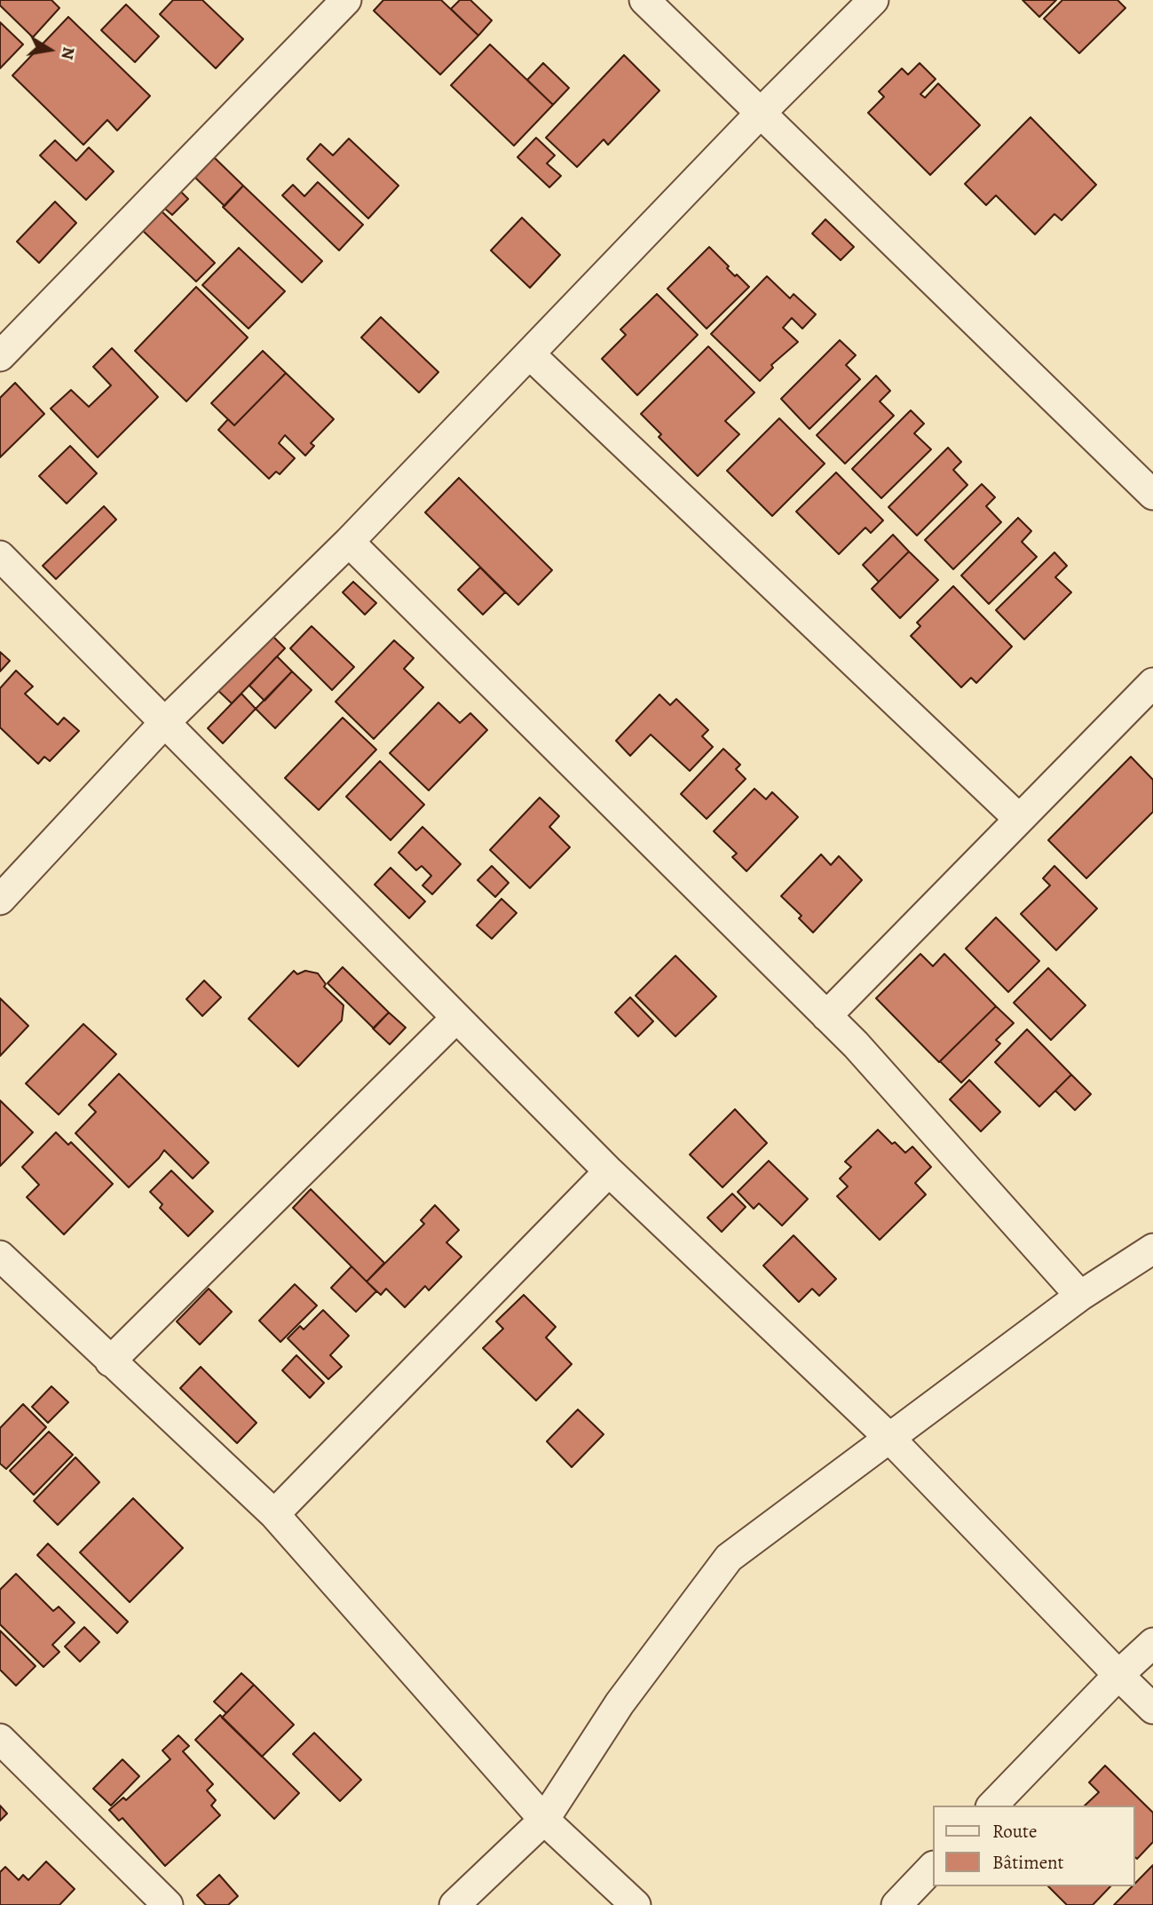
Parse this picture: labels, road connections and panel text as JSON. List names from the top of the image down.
{
  "legend": ["Route", "Bâtiment"],
  "north": "right"
}
